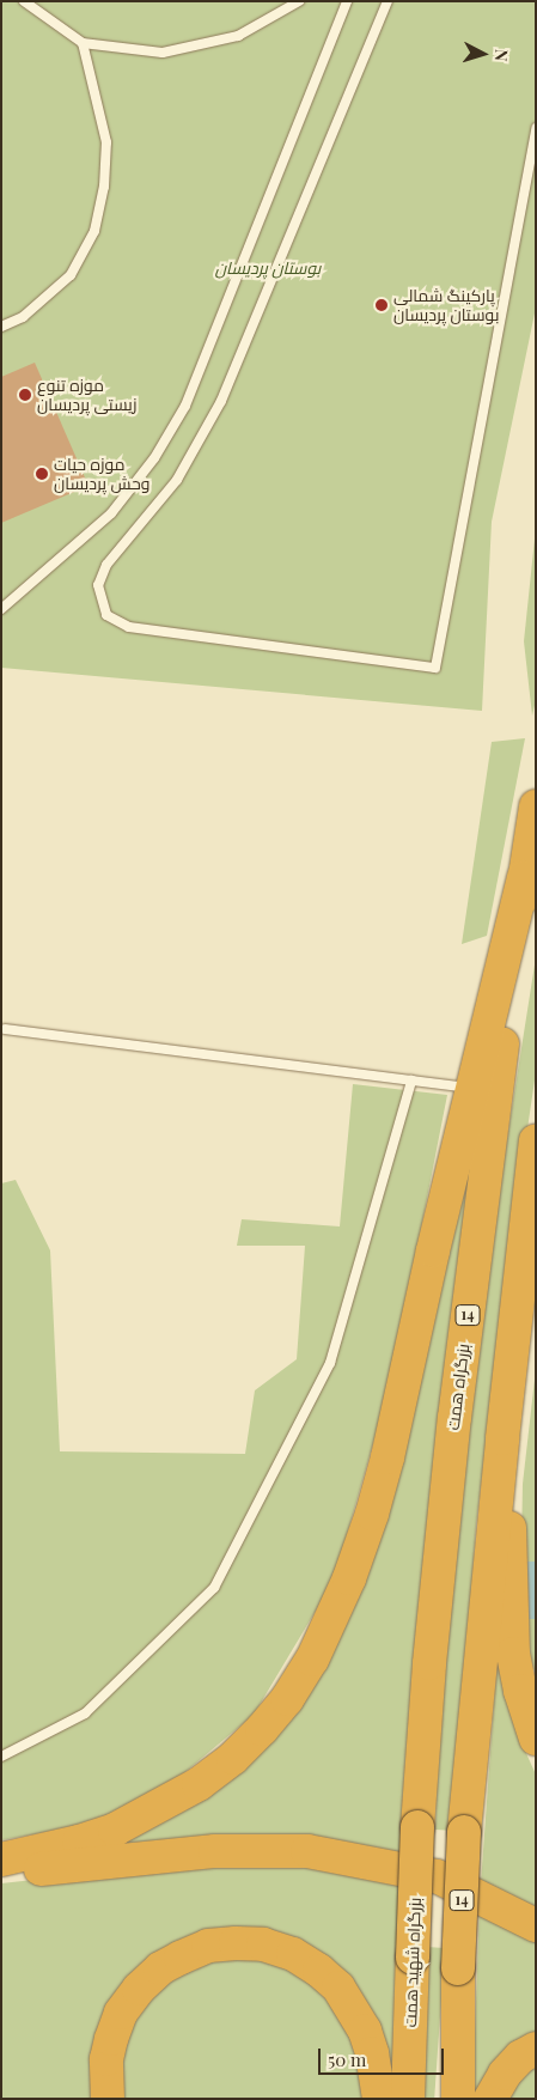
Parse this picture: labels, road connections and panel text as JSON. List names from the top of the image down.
{
  "streets": {
    "highway": ["14", "بزرگراه همت", "بزرگراه شهید همت"]
  },
  "crossings": [
    ["بزرگراه همت", "بزرگراه شهید همت"]
  ],
  "parks": ["بوستان پردیسان"],
  "places": ["پارکینگ شمالی بوستان پردیسان", "موزه تنوع زیستی پردیسان", "موزه حیات وحش پردیسان"],
  "scale_bar": "50 m",
  "north": "right"
}
